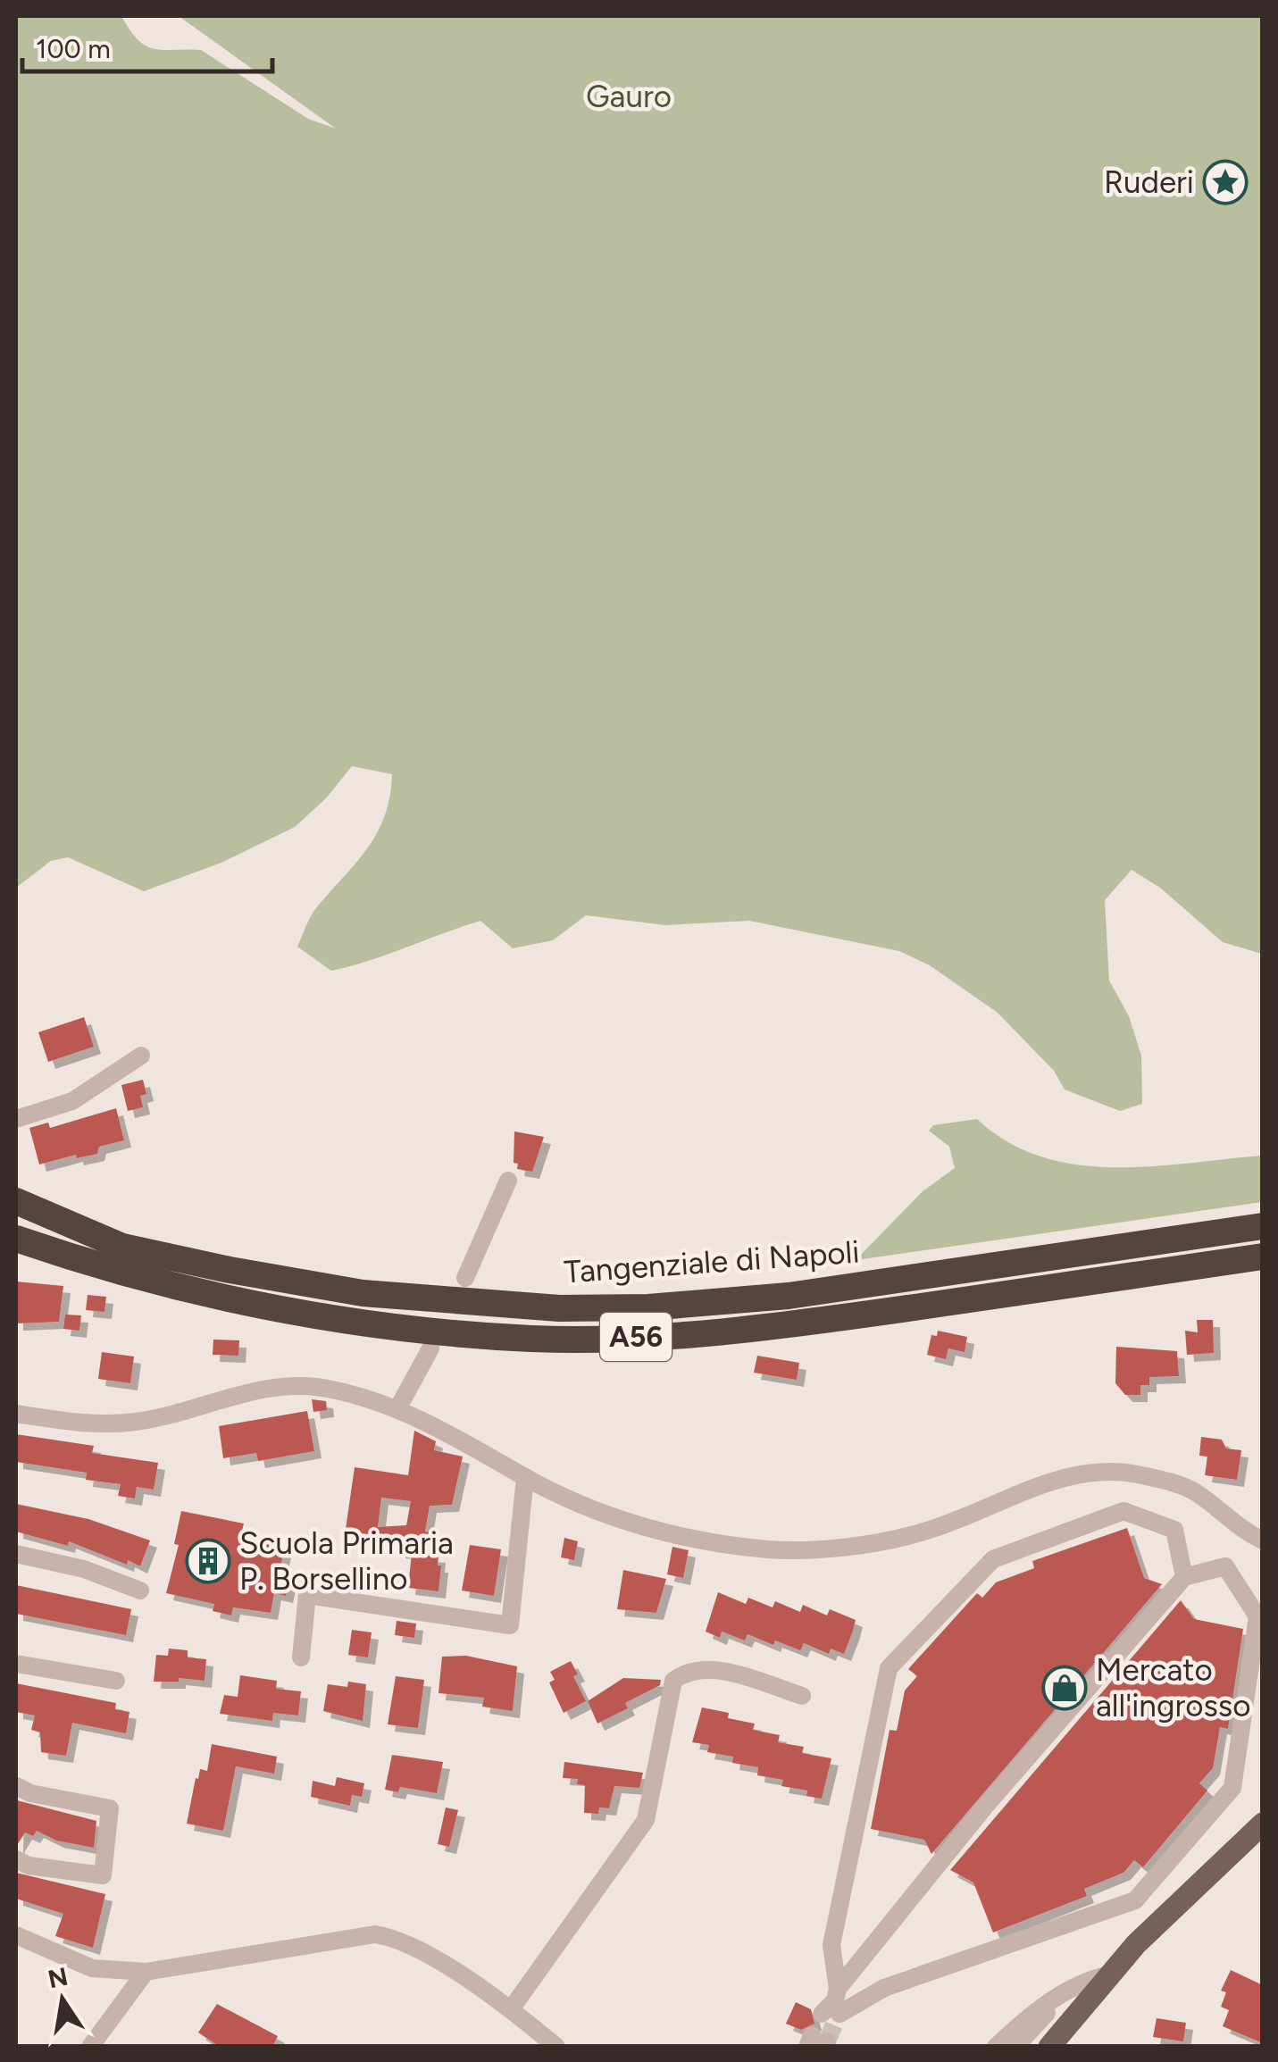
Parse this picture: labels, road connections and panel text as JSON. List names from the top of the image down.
{
  "streets": {
    "highway": ["Tangenziale di Napoli", "A56"]
  },
  "parks": ["Gauro"],
  "places": {
    "place": ["Ruderi"],
    "building": ["Scuola Primaria P. Borsellino"],
    "shop": ["Mercato all'ingrosso"]
  },
  "scale_bar": "100 m",
  "north": "top"
}
